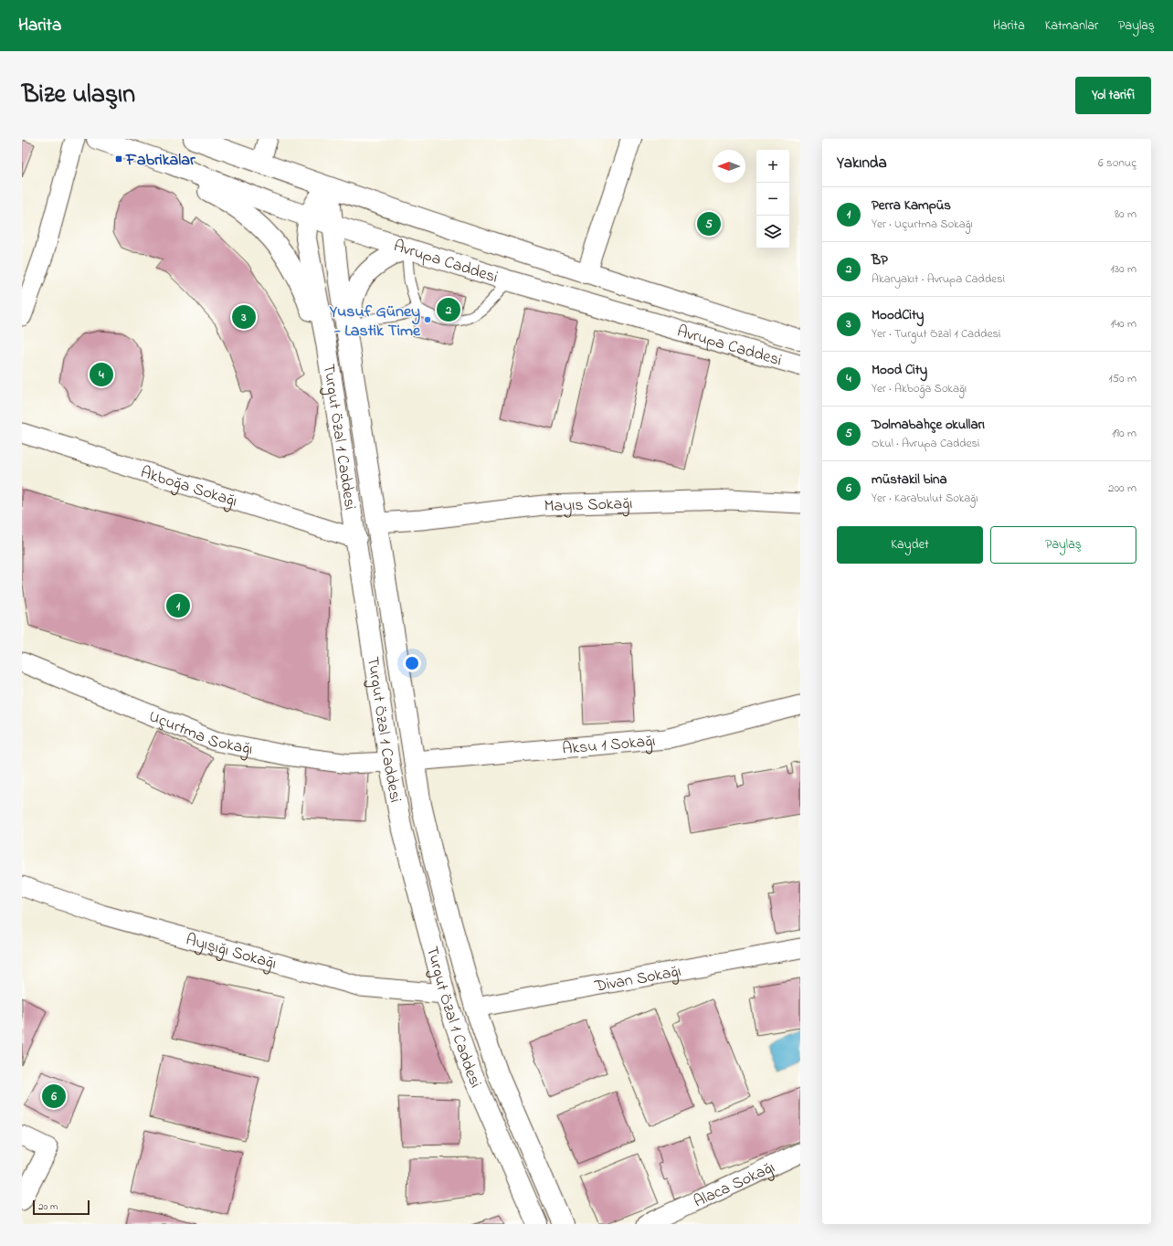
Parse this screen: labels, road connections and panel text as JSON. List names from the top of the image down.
{
  "streets": {
    "street": [
      "Avrupa Caddesi",
      "Turgut Özal 1 Caddesi",
      "Akboğa Sokağı",
      "Mayıs Sokağı",
      "Uçurtma Sokağı",
      "Aksu 1 Sokağı",
      "Ayışığı Sokağı",
      "Divan Sokağı",
      "Alaca Sokağı"
    ]
  },
  "crossings": [
    ["Avrupa Caddesi", "Turgut Özal 1 Caddesi"],
    ["Turgut Özal 1 Caddesi", "Akboğa Sokağı"],
    ["Turgut Özal 1 Caddesi", "Mayıs Sokağı"],
    ["Turgut Özal 1 Caddesi", "Uçurtma Sokağı"],
    ["Turgut Özal 1 Caddesi", "Aksu 1 Sokağı"],
    ["Turgut Özal 1 Caddesi", "Ayışığı Sokağı"],
    ["Turgut Özal 1 Caddesi", "Divan Sokağı"]
  ],
  "places": {
    "transit": ["Fabrikalar"],
    "other": ["Yusuf Güney - Lastik Time"]
  },
  "scale_bar": "20 m",
  "north": "left",
  "page": {
    "header": "Harita",
    "nav": ["Harita", "Katmanlar", "Paylaş"],
    "title": "Bize ulaşın",
    "buttons": [
      "Yol tarifi",
      ["Kaydet", "Paylaş"]
    ],
    "heading": ["Yakında", "6 sonuç"],
    "map_buttons": ["+", "−"],
    "list": [
      {
        "mark": "1",
        "name": "Perra Kampüs",
        "note": "Yer · Uçurtma Sokağı",
        "value": "80 m"
      },
      {
        "mark": "2",
        "name": "BP",
        "note": "Akaryakıt · Avrupa Caddesi",
        "value": "130 m"
      },
      {
        "mark": "3",
        "name": "MoodCity",
        "note": "Yer · Turgut Özal 1 Caddesi",
        "value": "140 m"
      },
      {
        "mark": "4",
        "name": "Mood City",
        "note": "Yer · Akboğa Sokağı",
        "value": "150 m"
      },
      {
        "mark": "5",
        "name": "Dolmabahçe okulları",
        "note": "Okul · Avrupa Caddesi",
        "value": "190 m"
      },
      {
        "mark": "6",
        "name": "müstakil bina",
        "note": "Yer · Karabulut Sokağı",
        "value": "200 m"
      }
    ],
    "pins": [
      "5",
      "2",
      "3",
      "4",
      "1",
      "6"
    ],
    "scale": "20 m"
  }
}
